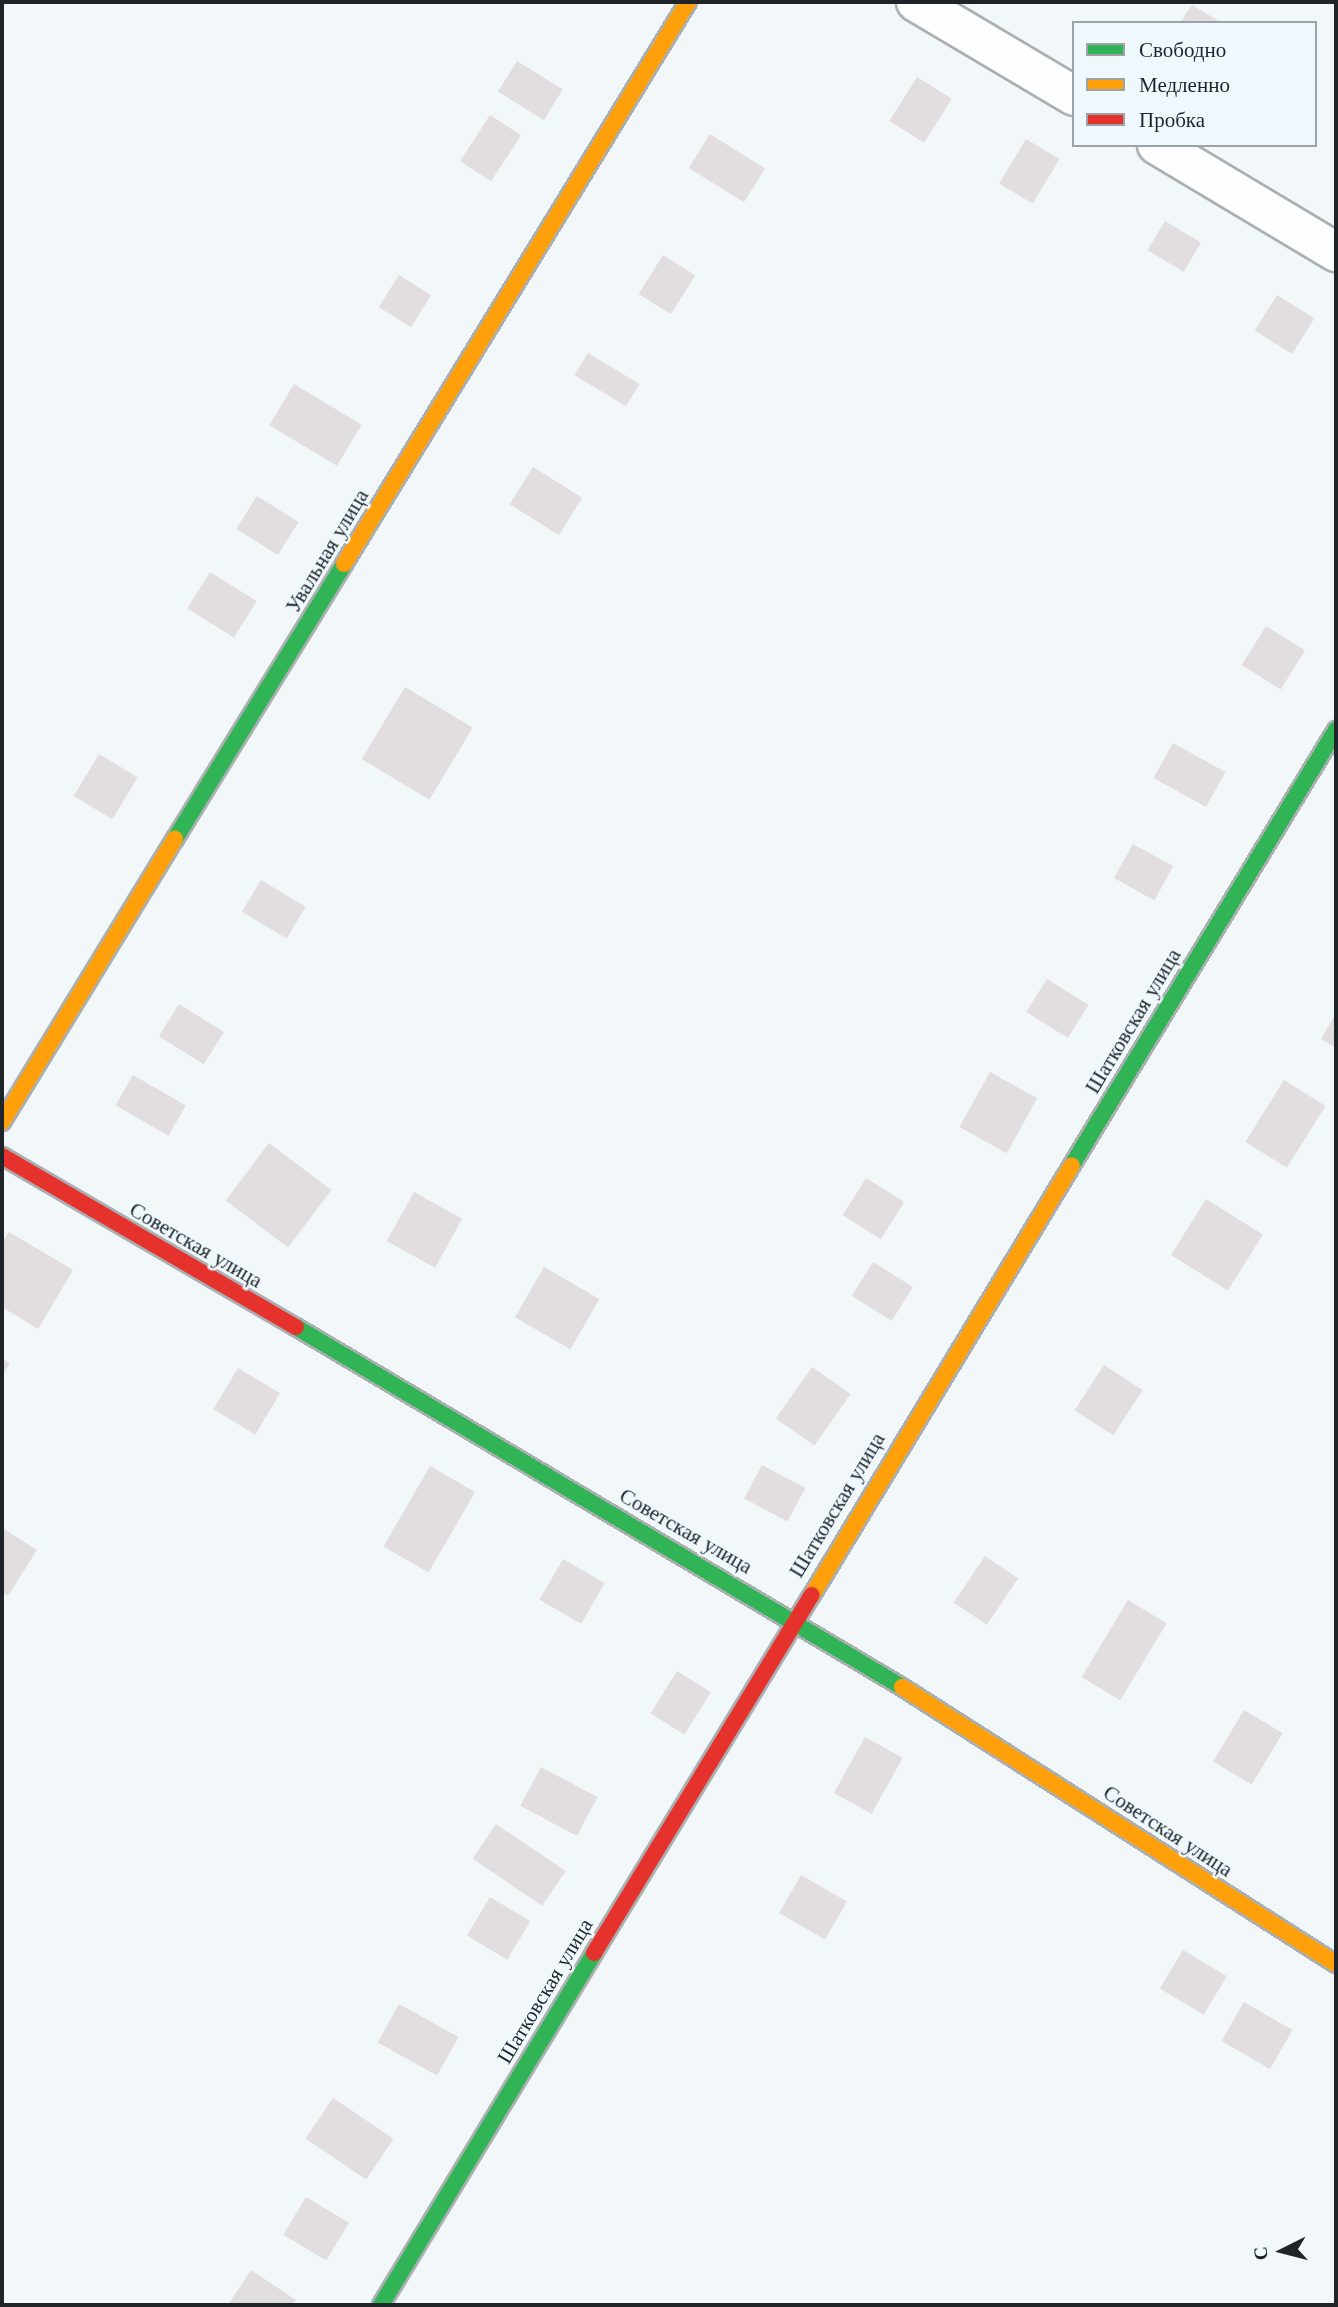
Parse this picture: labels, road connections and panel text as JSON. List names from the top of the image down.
{
  "streets": {
    "street": ["Увальная улица", "Шатковская улица", "Советская улица"]
  },
  "crossings": [
    ["Шатковская улица", "Советская улица"]
  ],
  "legend": ["Свободно", "Медленно", "Пробка"],
  "north": "left"
}
